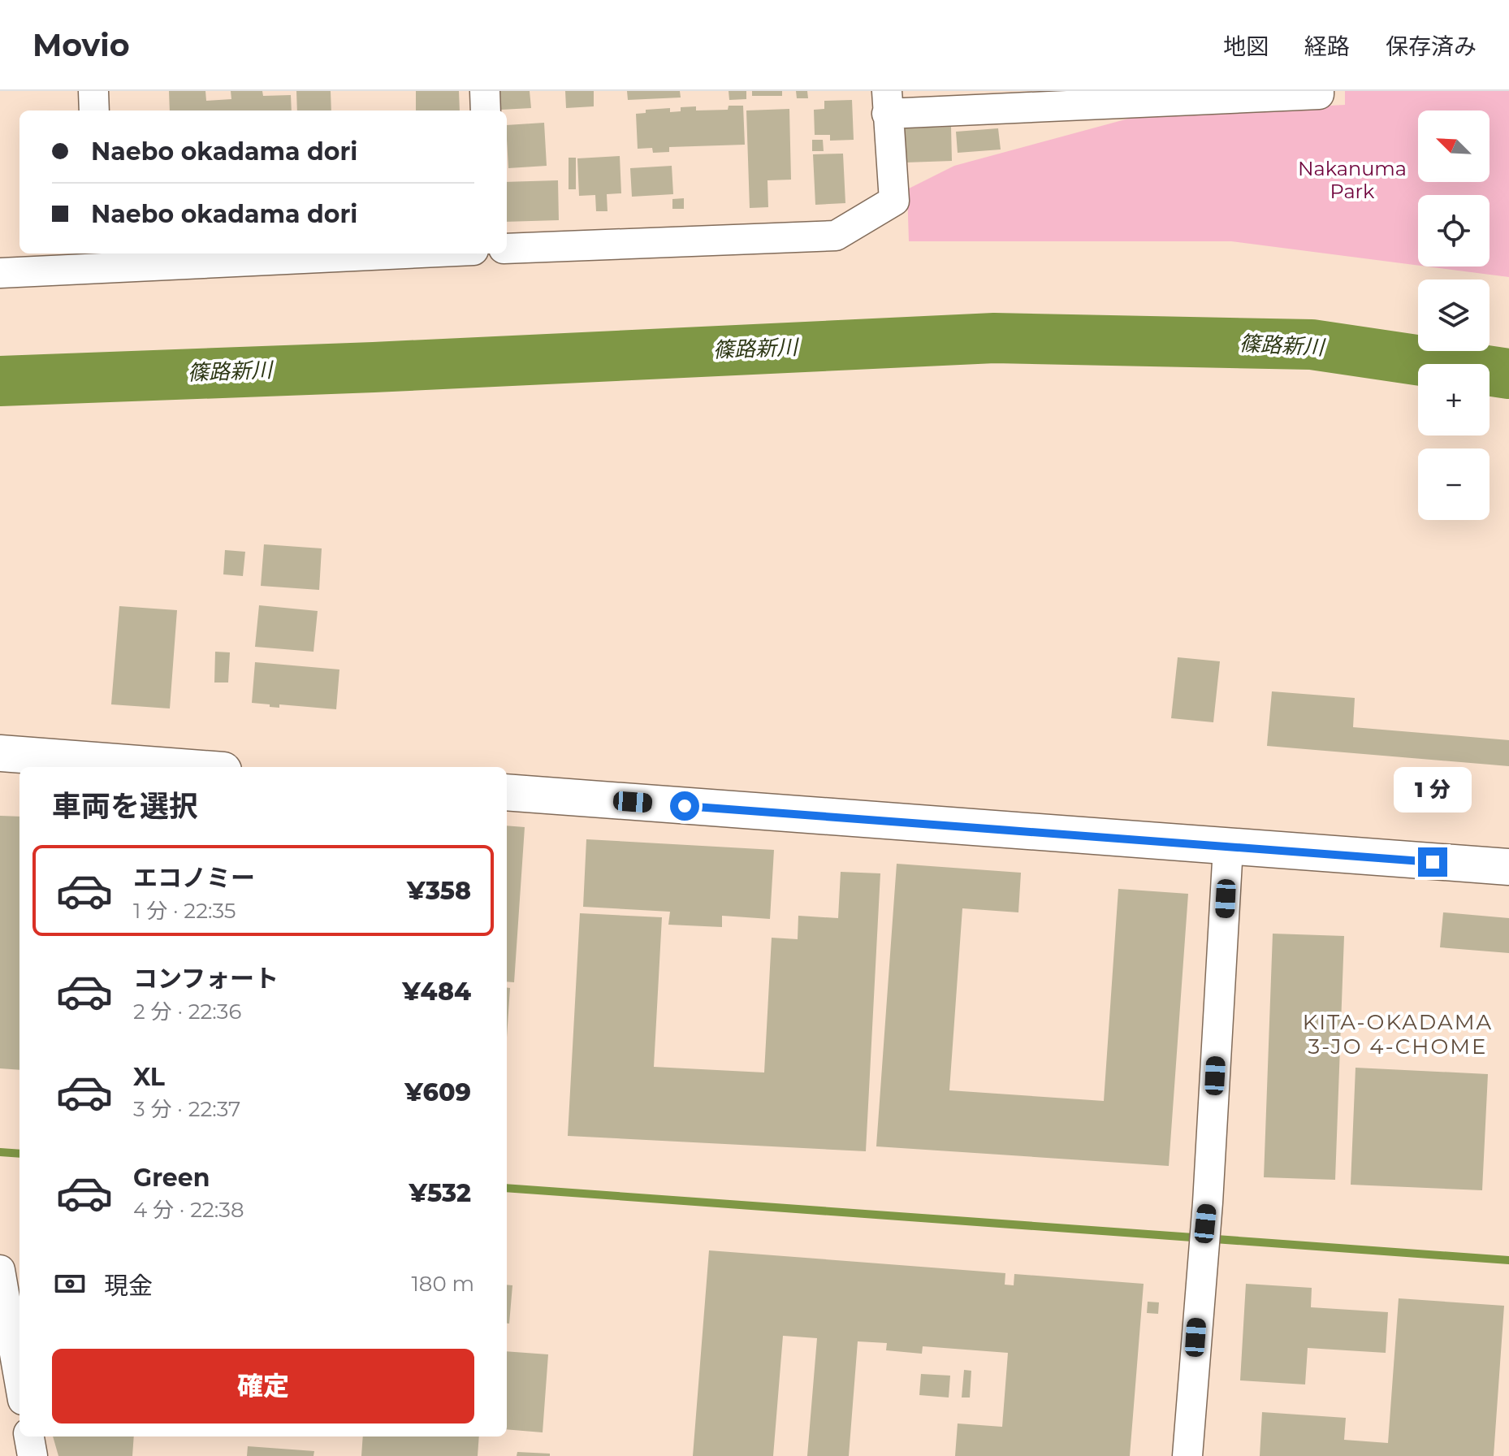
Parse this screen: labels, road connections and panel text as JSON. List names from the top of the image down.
{
  "districts": ["KITA-OKADAMA 3-JO 4-CHOME"],
  "water": ["篠路新川"],
  "parks": ["Nakanuma Park"],
  "north": "top left",
  "page": {
    "header": "Movio",
    "nav": ["地図", "経路", "保存済み"],
    "map_buttons": ["+", "−"],
    "banner": ["Naebo okadama dori", "Naebo okadama dori"],
    "bubble": "1 分",
    "heading": "車両を選択",
    "list": [
      {
        "name": "エコノミー",
        "note": "1 分 · 22:35",
        "value": "¥358"
      },
      {
        "name": "コンフォート",
        "note": "2 分 · 22:36",
        "value": "¥484"
      },
      {
        "name": "XL",
        "note": "3 分 · 22:37",
        "value": "¥609"
      },
      {
        "name": "Green",
        "note": "4 分 · 22:38",
        "value": "¥532"
      }
    ],
    "pay": ["現金", "180 m"],
    "buttons": "確定"
  }
}
